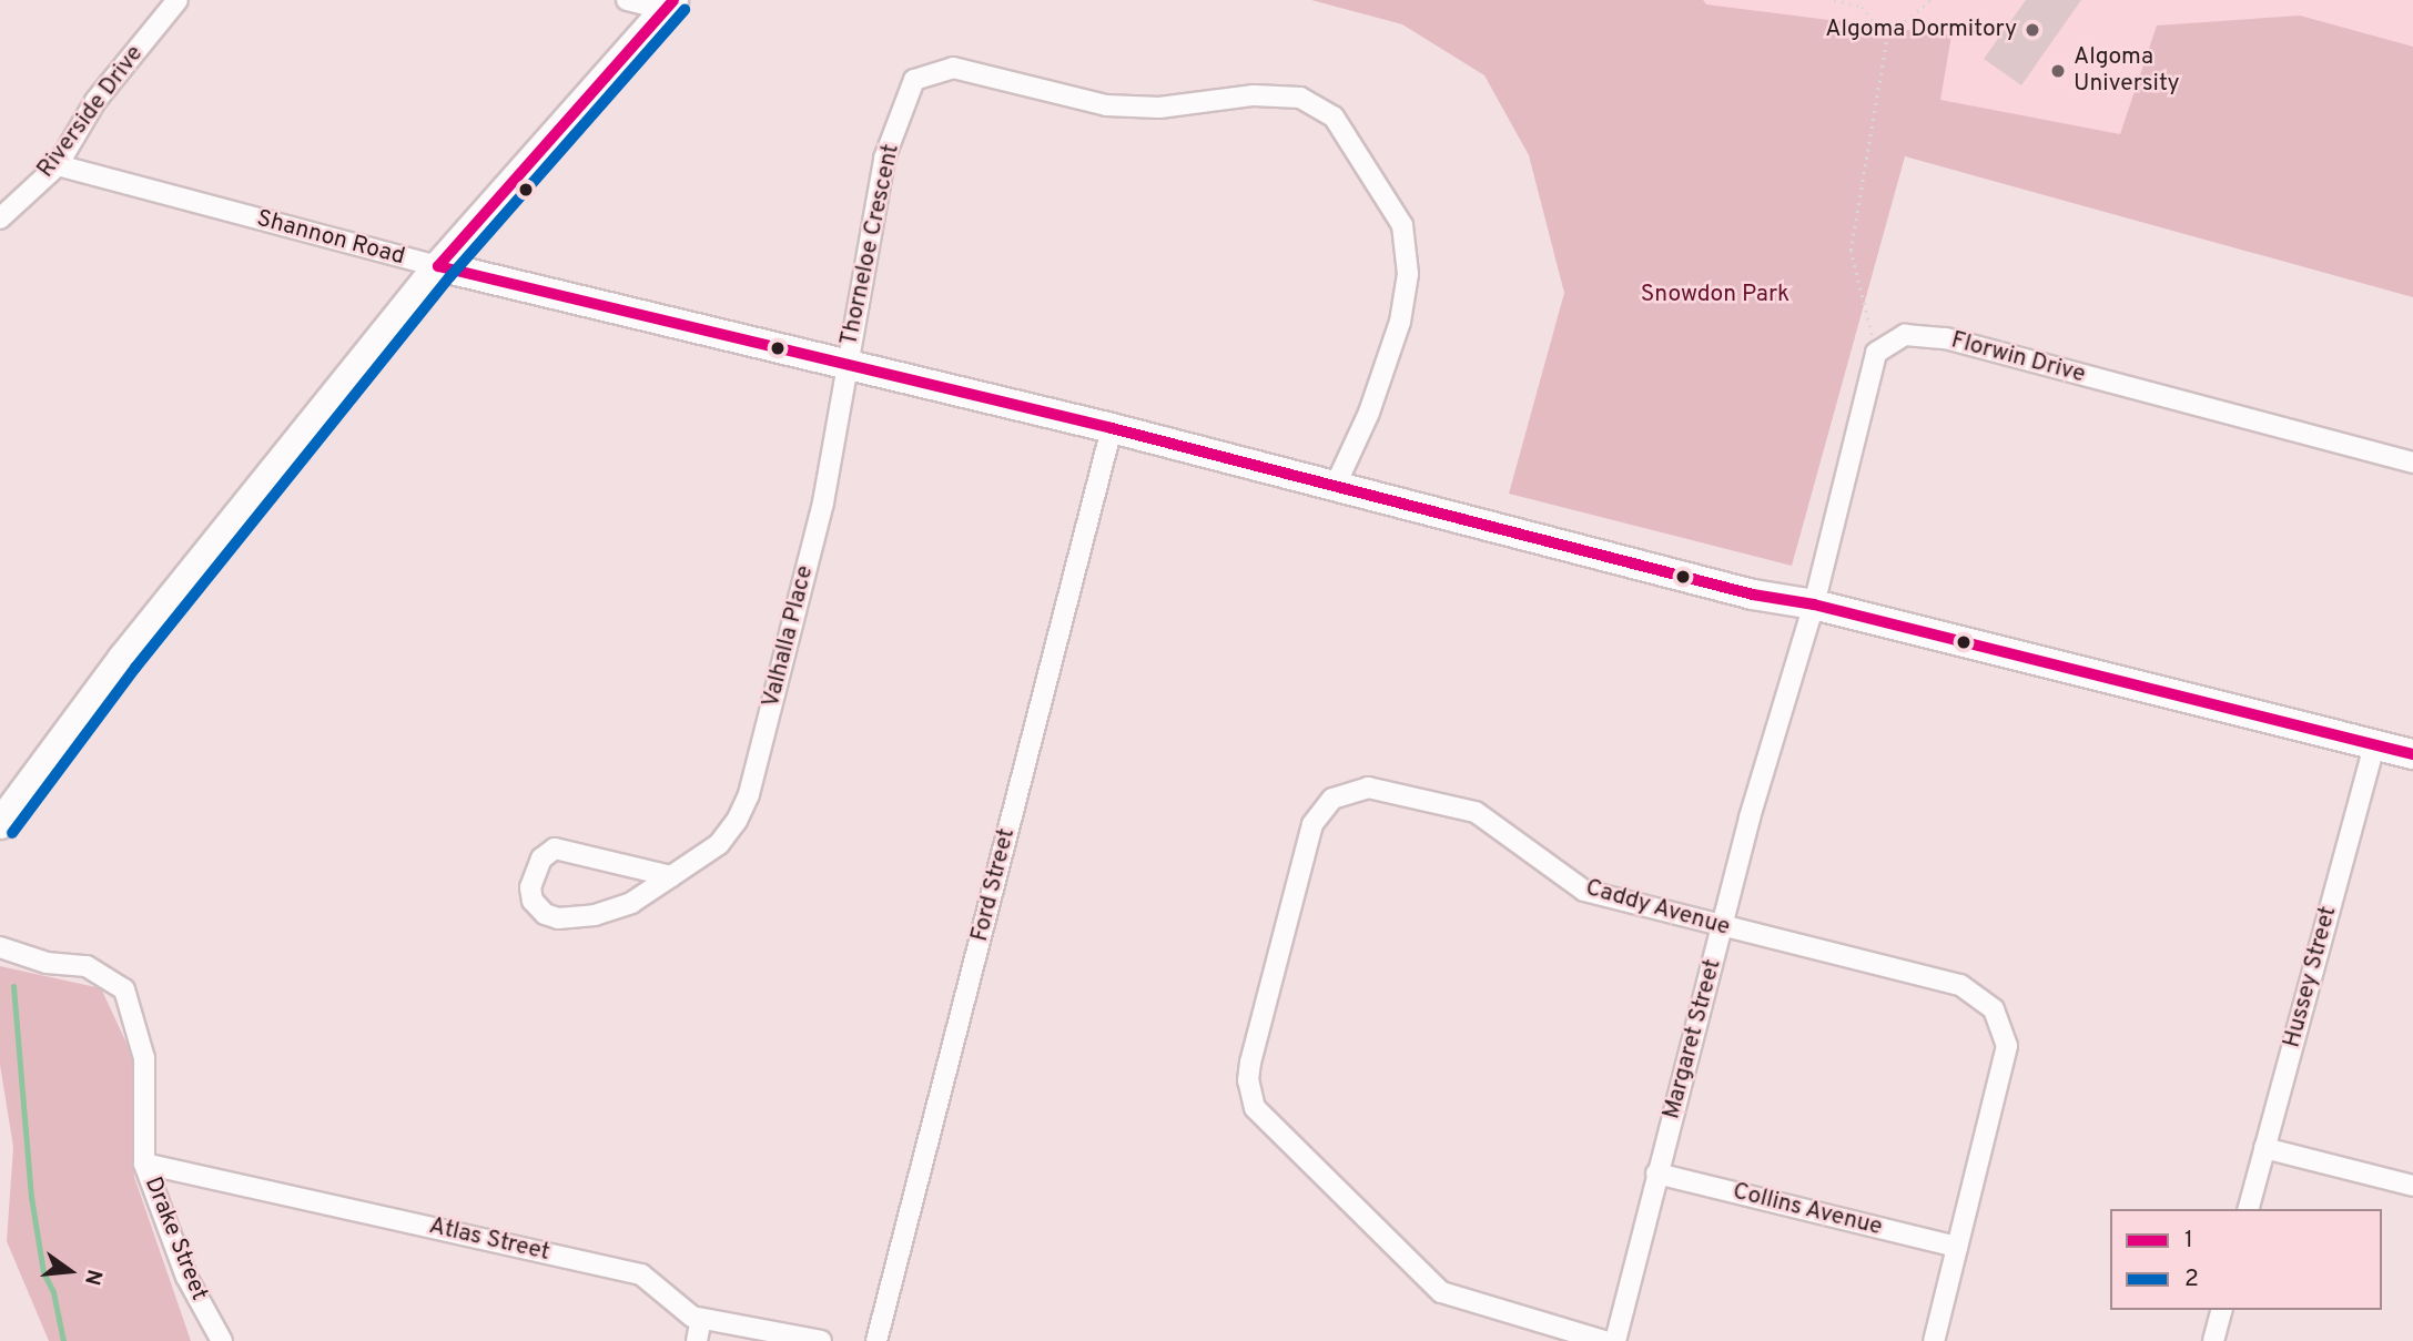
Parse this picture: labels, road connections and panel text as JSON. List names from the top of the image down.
{
  "streets": {
    "street": [
      "Riverside Drive",
      "Shannon Road",
      "Thorneloe Crescent",
      "Florwin Drive",
      "Valhalla Place",
      "Ford Street",
      "Caddy Avenue",
      "Hussey Street",
      "Margaret Street",
      "Collins Avenue",
      "Drake Street",
      "Atlas Street"
    ]
  },
  "crossings": [
    ["Riverside Drive", "Shannon Road"],
    ["Shannon Road", "Thorneloe Crescent"],
    ["Shannon Road", "Valhalla Place"],
    ["Shannon Road", "Ford Street"],
    ["Shannon Road", "Hussey Street"],
    ["Shannon Road", "Margaret Street"],
    ["Thorneloe Crescent", "Valhalla Place"],
    ["Caddy Avenue", "Margaret Street"],
    ["Caddy Avenue", "Collins Avenue"],
    ["Margaret Street", "Collins Avenue"],
    ["Drake Street", "Atlas Street"]
  ],
  "parks": ["Snowdon Park"],
  "places": ["Algoma Dormitory", "Algoma University"],
  "lines": ["transit line 1", "transit line 2"],
  "legend": ["1", "2"],
  "north": "right"
}
